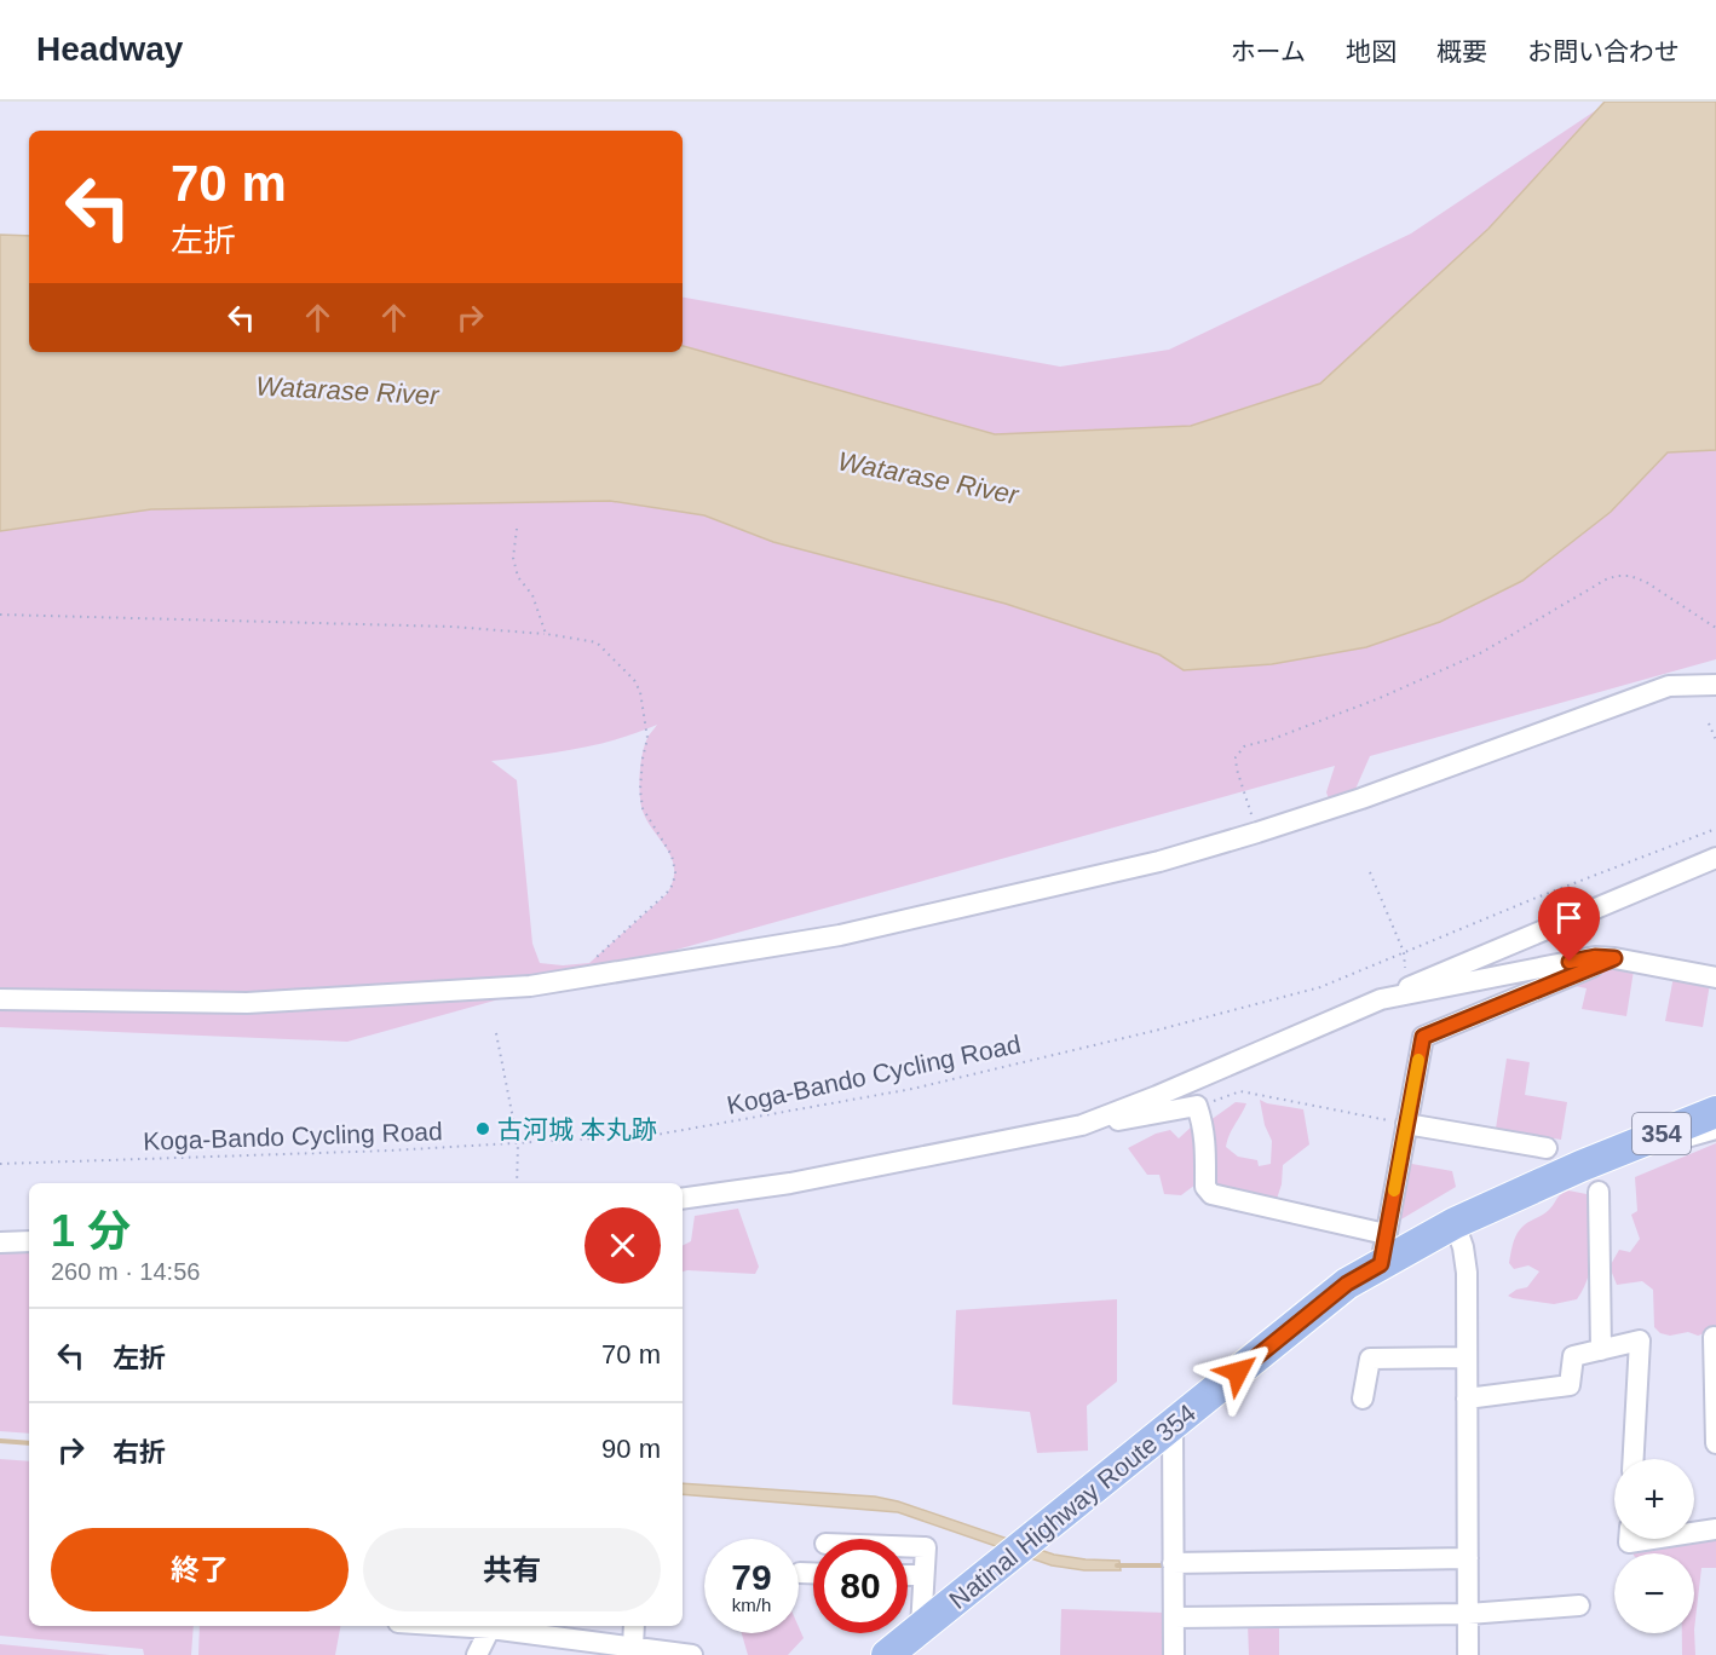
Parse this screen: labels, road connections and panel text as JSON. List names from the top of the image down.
{
  "streets": {
    "highway": ["354", "Natinal Highway Route 354"],
    "path": ["Koga-Bando Cycling Road"]
  },
  "water": ["Watarase River"],
  "places": ["古河城 本丸跡"],
  "page": {
    "header": "Headway",
    "nav": [
      "ホーム",
      "地図",
      "概要",
      "お問い合わせ"
    ],
    "turn": ["70 m", "左折"],
    "heading": ["1 分", "260 m · 14:56"],
    "list": [
      {
        "name": "左折",
        "value": "70 m"
      },
      {
        "name": "右折",
        "value": "90 m"
      }
    ],
    "map_buttons": ["+", "−"],
    "buttons": ["終了", "共有"],
    "speed": "79 km/h",
    "limit": "80"
  }
}
